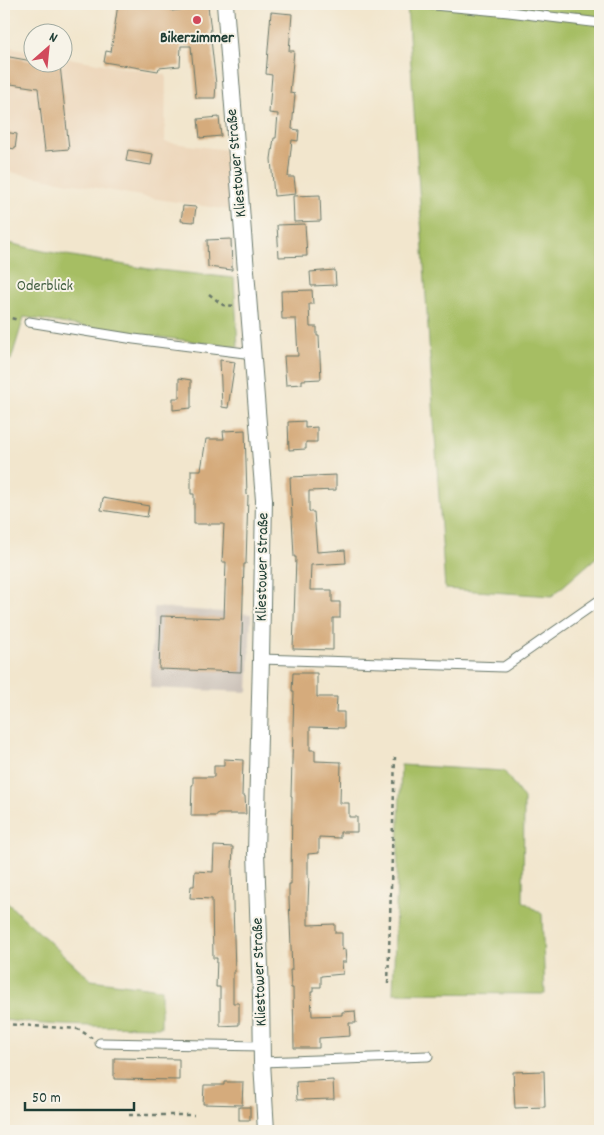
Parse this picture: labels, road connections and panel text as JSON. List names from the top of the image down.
{
  "streets": {
    "street": ["Kliestower Straße"]
  },
  "parks": ["Oderblick"],
  "places": ["Bikerzimmer"],
  "scale_bar": "50 m",
  "north": "top right"
}
